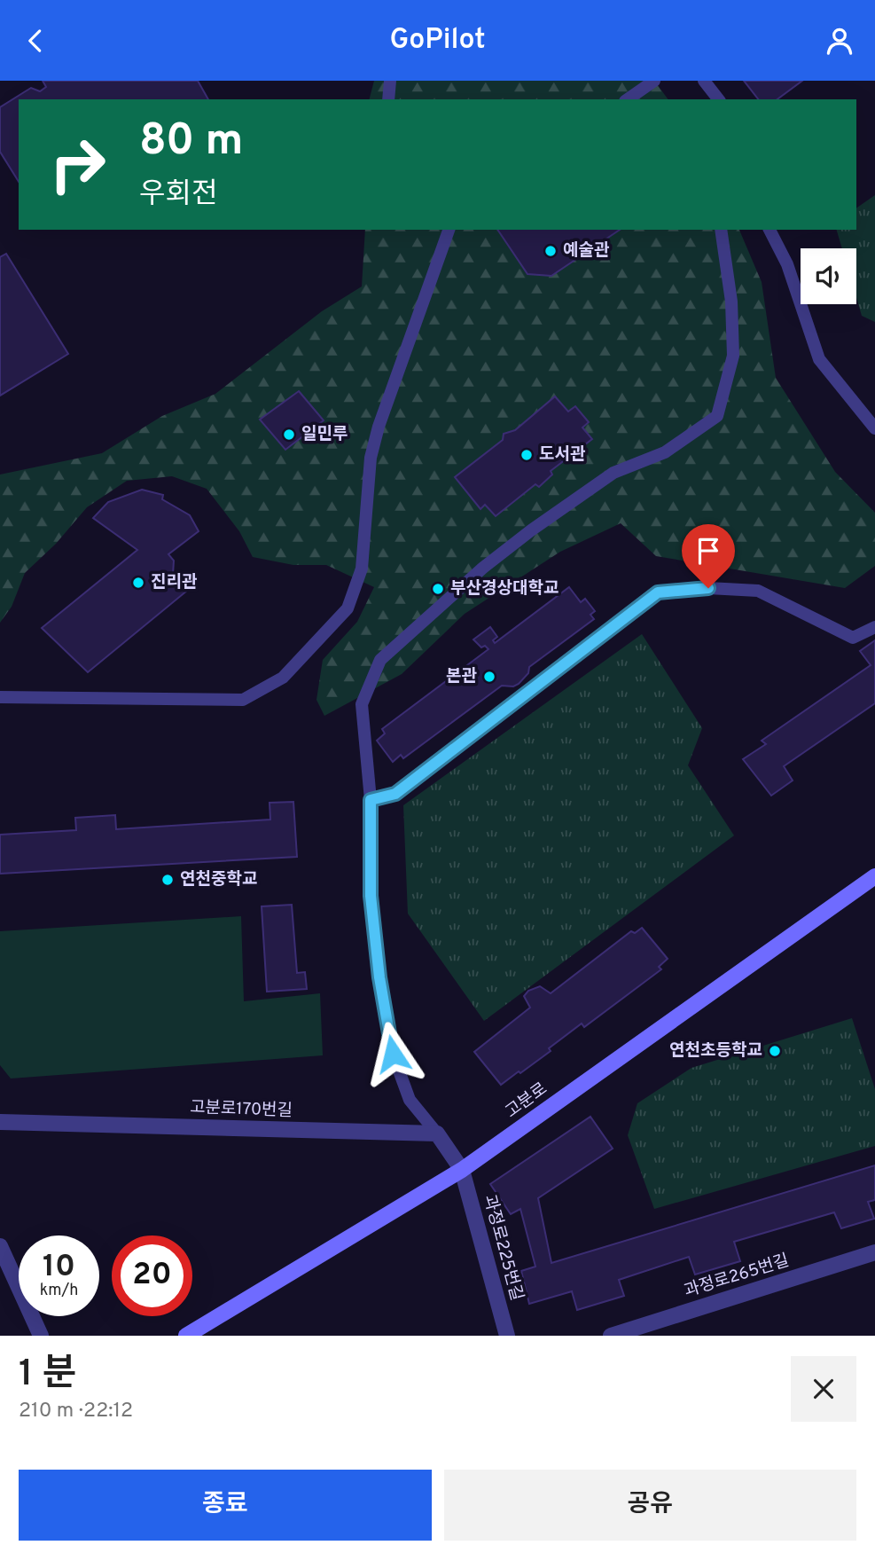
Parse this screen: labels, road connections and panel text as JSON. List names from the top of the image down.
{
  "streets": {
    "main road": ["고분로"],
    "street": ["고분로170번길", "과정로225번길", "과정로265번길"]
  },
  "crossings": [
    ["고분로", "과정로225번길"]
  ],
  "places": [
    "예술관",
    "일민루",
    "도서관",
    "진리관",
    "부산경상대학교",
    "본관",
    "연천중학교",
    "연천초등학교"
  ],
  "page": {
    "header": "GoPilot",
    "turn": ["80 m", "우회전"],
    "speed": "10 km/h",
    "limit": "20",
    "heading": ["1 분", "210 m · 22:12"],
    "buttons": ["종료", "공유"]
  }
}
